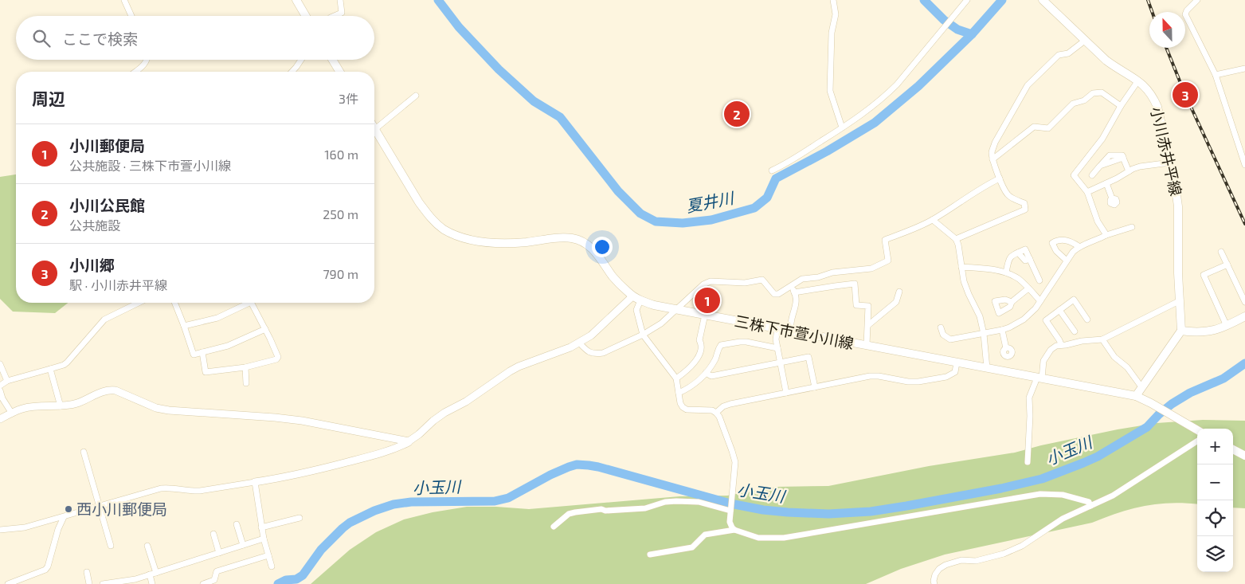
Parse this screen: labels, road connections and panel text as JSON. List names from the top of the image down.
{
  "streets": {
    "main road": ["小川赤井平線", "三株下市萱小川線"]
  },
  "water": ["夏井川", "小玉川"],
  "places": ["西小川郵便局"],
  "north": "top",
  "page": {
    "search": "ここで検索",
    "heading": ["周辺", "3件"],
    "pins": ["3", "2", "1"],
    "list": [
      {
        "mark": "1",
        "name": "小川郵便局",
        "note": "公共施設 · 三株下市萱小川線",
        "value": "160 m"
      },
      {
        "mark": "2",
        "name": "小川公民館",
        "note": "公共施設",
        "value": "250 m"
      },
      {
        "mark": "3",
        "name": "小川郷",
        "note": "駅 · 小川赤井平線",
        "value": "790 m"
      }
    ],
    "map_buttons": ["+", "−"]
  }
}
